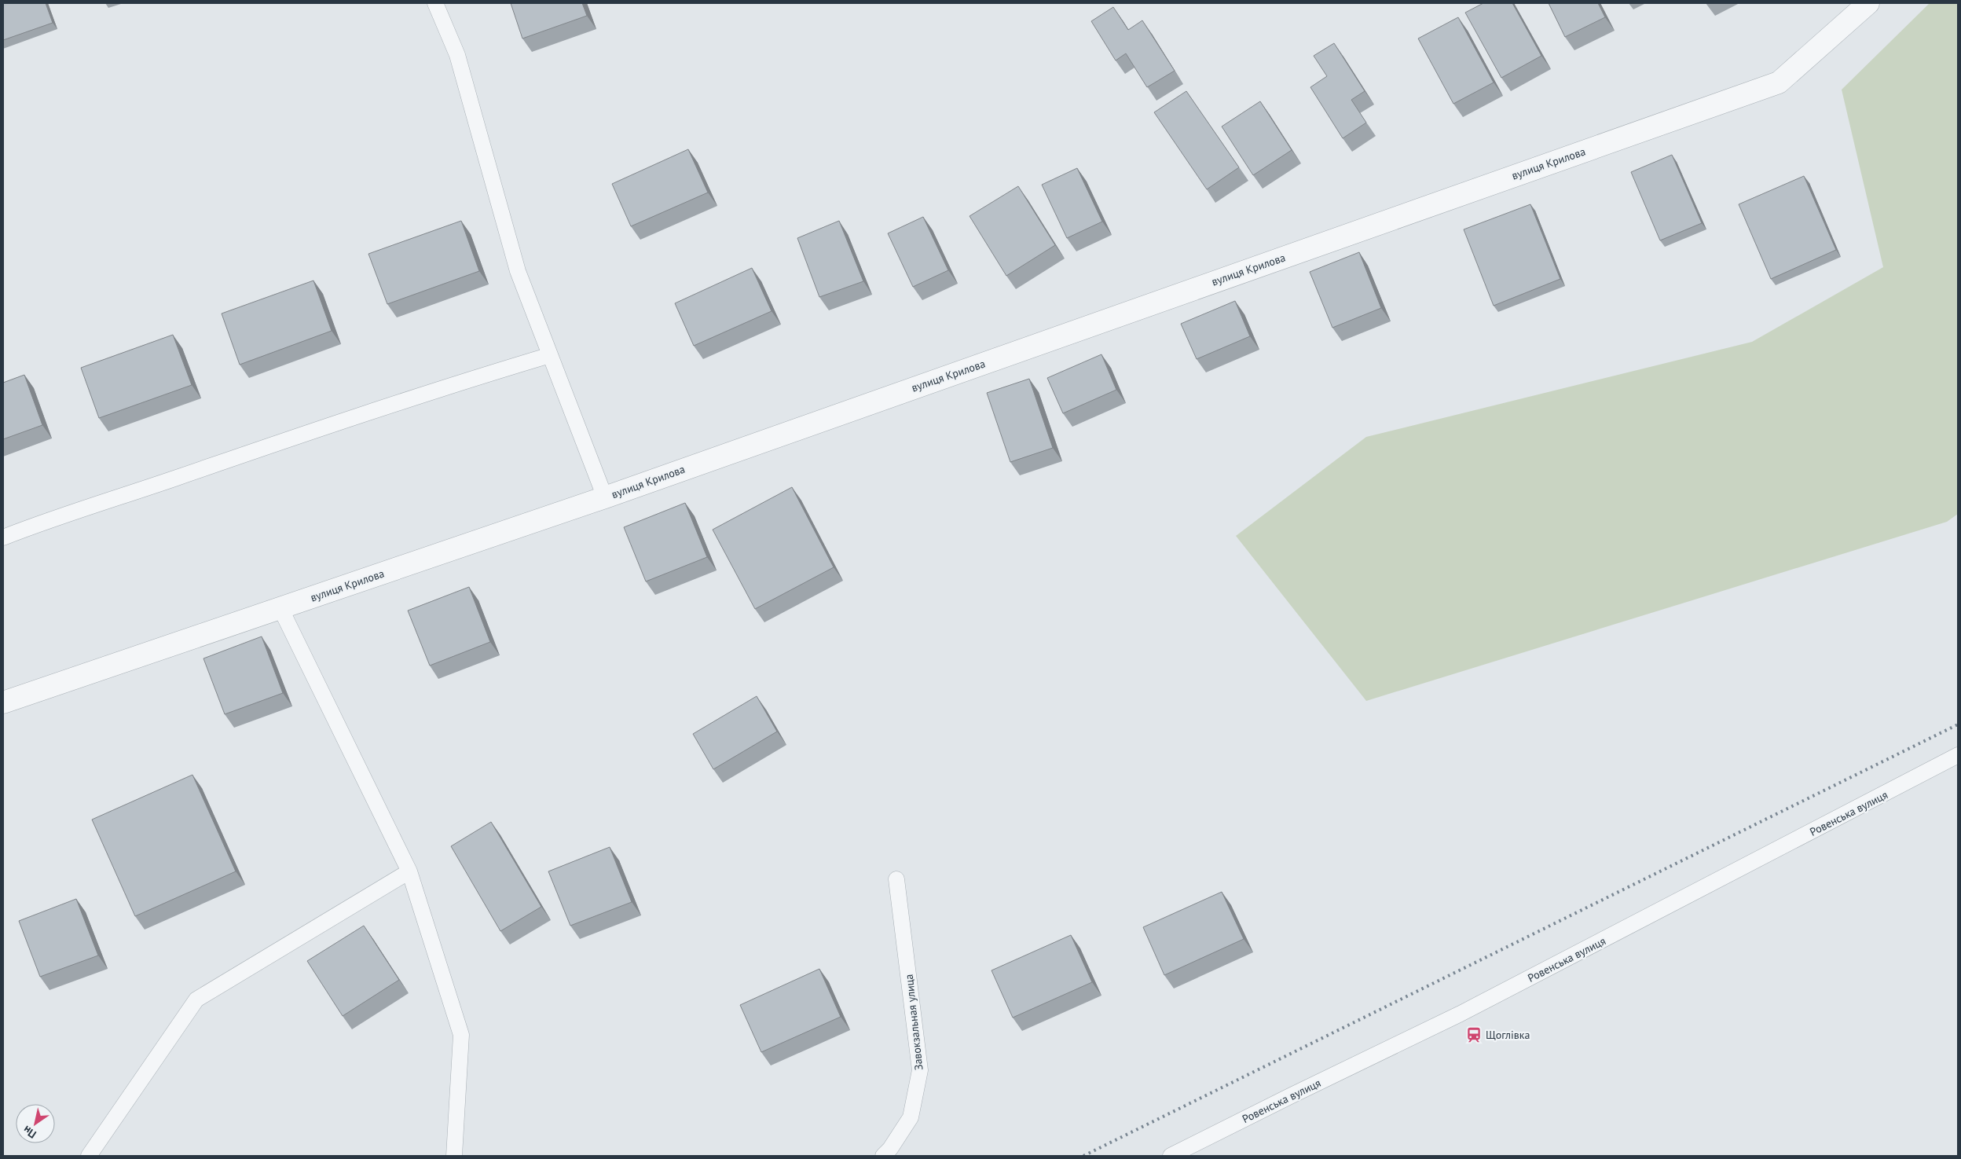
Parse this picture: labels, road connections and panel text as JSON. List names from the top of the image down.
{
  "streets": {
    "street": ["вулиця Крилова"],
    "lane": ["Ровенська вулиця", "Завокзальная улица"]
  },
  "places": {
    "station": ["Щоглівка"]
  },
  "north": "bottom left"
}
